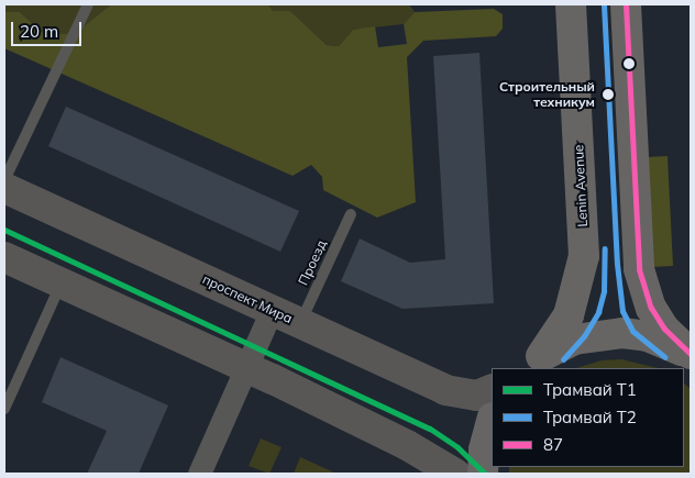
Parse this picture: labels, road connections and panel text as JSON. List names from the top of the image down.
{
  "streets": {
    "highway": ["Lenin Avenue"],
    "main road": ["проспект Мира"],
    "lane": ["Проезд"]
  },
  "crossings": [
    ["Проезд", "проспект Мира"]
  ],
  "places": ["Строительный техникум"],
  "lines": ["tram line T2", "transit line 87", "tram line T1"],
  "legend": ["Трамвай T1", "Трамвай T2", "87"],
  "scale_bar": "20 m"
}
